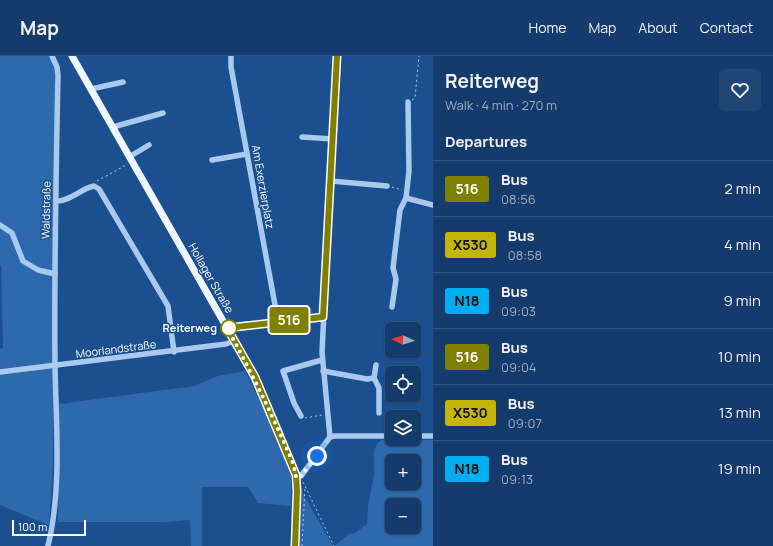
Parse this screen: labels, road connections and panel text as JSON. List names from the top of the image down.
{
  "streets": {
    "main road": ["Hollager Straße"],
    "street": ["Am Exerzierplatz", "Waldstraße", "Moorlandstraße"]
  },
  "crossings": [
    ["Waldstraße", "Moorlandstraße"],
    ["Hollager Straße", "Moorlandstraße"]
  ],
  "places": ["Reiterweg"],
  "lines": ["bus line 516"],
  "scale_bar": "100 m",
  "north": "left",
  "page": {
    "header": "Map",
    "nav": [
      "Home",
      "Map",
      "About",
      "Contact"
    ],
    "on_map": "516",
    "heading": [
      ["Reiterweg", "Walk · 4 min · 270 m"],
      "Departures"
    ],
    "list": [
      {
        "mark": "516",
        "name": "Bus",
        "note": "08:56",
        "value": "2 min"
      },
      {
        "mark": "X530",
        "name": "Bus",
        "note": "08:58",
        "value": "4 min"
      },
      {
        "mark": "N18",
        "name": "Bus",
        "note": "09:03",
        "value": "9 min"
      },
      {
        "mark": "516",
        "name": "Bus",
        "note": "09:04",
        "value": "10 min"
      },
      {
        "mark": "X530",
        "name": "Bus",
        "note": "09:07",
        "value": "13 min"
      },
      {
        "mark": "N18",
        "name": "Bus",
        "note": "09:13",
        "value": "19 min"
      }
    ],
    "map_buttons": ["+", "−"],
    "scale": "100 m"
  }
}
